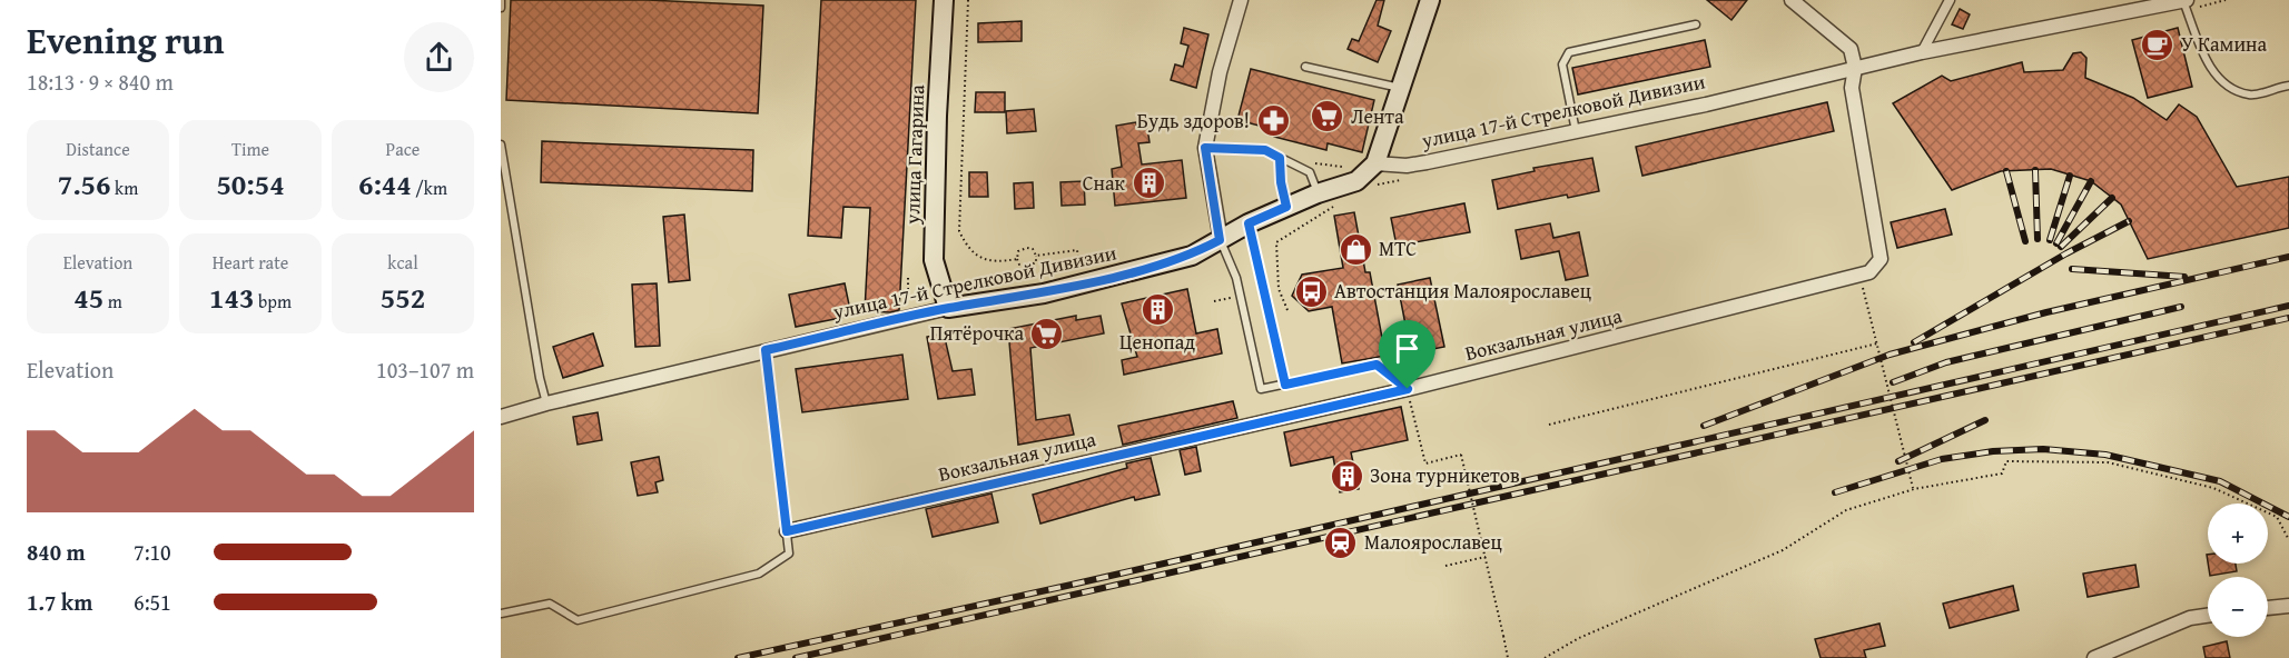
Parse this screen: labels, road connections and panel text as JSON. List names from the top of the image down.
{
  "streets": {
    "main road": ["улица 17-й Стрелковой Дивизии", "улица Гагарина"],
    "street": ["Вокзальная улица"]
  },
  "crossings": [
    ["улица 17-й Стрелковой Дивизии", "улица Гагарина"]
  ],
  "places": {
    "cafe": ["У Камина"],
    "supermarket": ["Лента", "Пятёрочка"],
    "pharmacy": ["Будь здоров!"],
    "building": ["Снак", "Ценопад", "Зона турникетов"],
    "shop": ["МТС"],
    "bus stop": ["Автостанция Малоярославец"],
    "station": ["Малоярославец"]
  },
  "page": {
    "heading": ["Evening run", "18:13 · 9 × 840 m"],
    "stats": [
      ["Distance", "7.56 km"],
      ["Time", "50:54"],
      ["Pace", "6:44 /km"],
      ["Elevation", "45 m"],
      ["Heart rate", "143 bpm"],
      ["kcal", "552"]
    ],
    "chart": ["Elevation", "103–107 m"],
    "map_buttons": ["+", "−"],
    "list": [
      {
        "name": "840 m",
        "note": "7:10"
      },
      {
        "name": "1.7 km",
        "note": "6:51"
      }
    ]
  }
}
